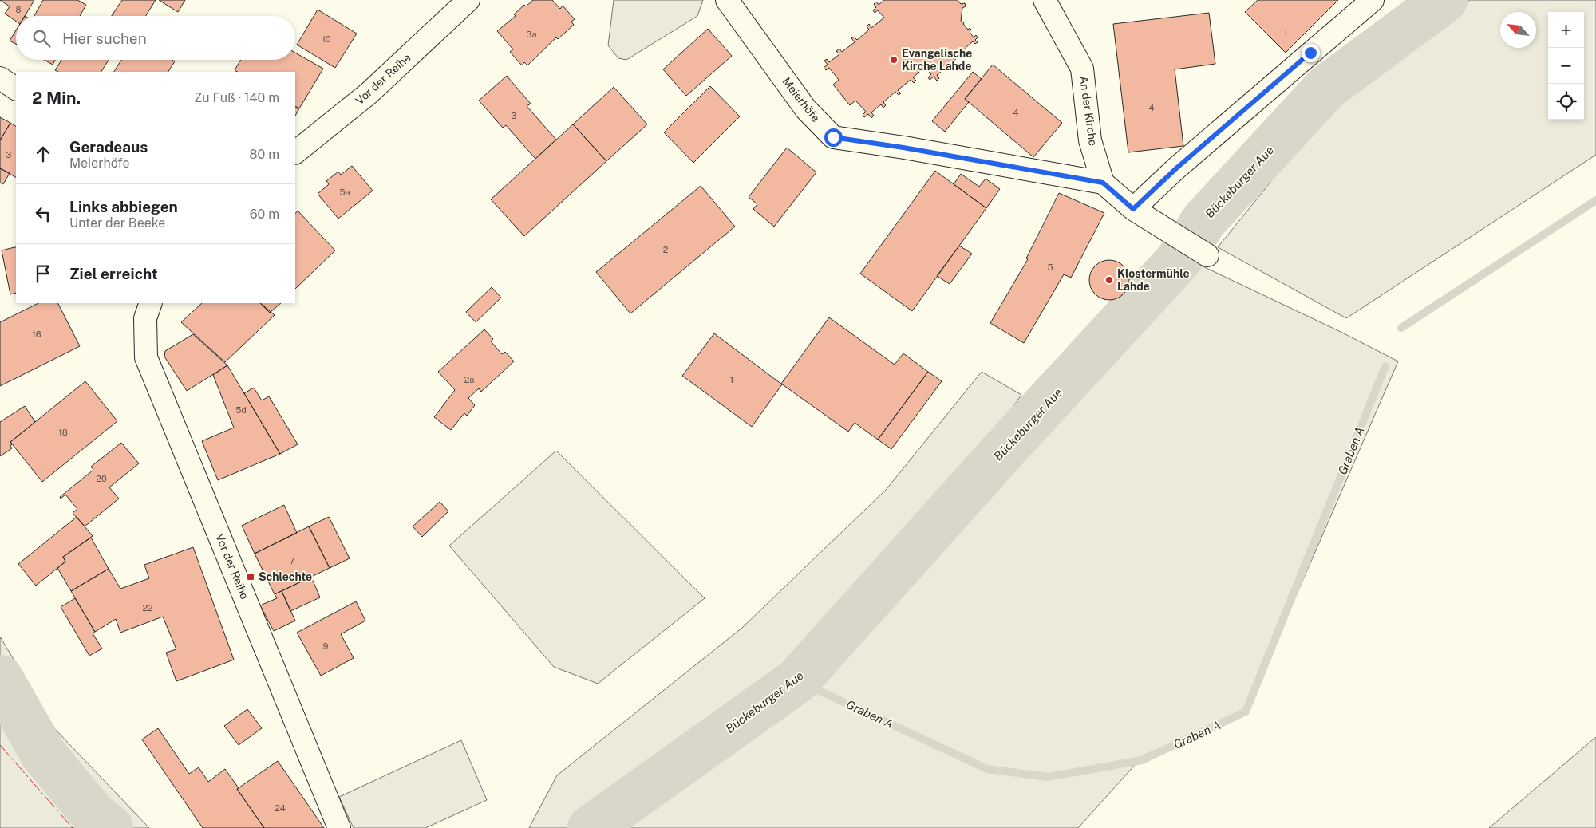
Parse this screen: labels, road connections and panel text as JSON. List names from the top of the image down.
{
  "streets": {
    "street": ["Vor der Reihe", "Meierhöfe", "An der Kirche"]
  },
  "crossings": [
    ["Meierhöfe", "An der Kirche"]
  ],
  "water": ["Bückeburger Aue", "Graben A"],
  "places": {
    "other": ["Evangelische Kirche Lahde", "Klostermühle Lahde"],
    "transit": ["Schlechte"]
  },
  "house_numbers": [
    "8",
    "1",
    "3a",
    "10",
    "4",
    "4",
    "3",
    "3",
    "5a",
    "2",
    "5",
    "16",
    "2a",
    "1",
    "5d",
    "18",
    "20",
    "7",
    "22",
    "9",
    "24"
  ],
  "north": "top left",
  "page": {
    "map_buttons": ["+", "−"],
    "search": "Hier suchen",
    "heading": ["2 Min.", "Zu Fuß · 140 m"],
    "list": [
      ["Geradeaus", "Meierhöfe", "80 m"],
      ["Links abbiegen", "Unter der Beeke", "60 m"],
      "Ziel erreicht"
    ]
  }
}
